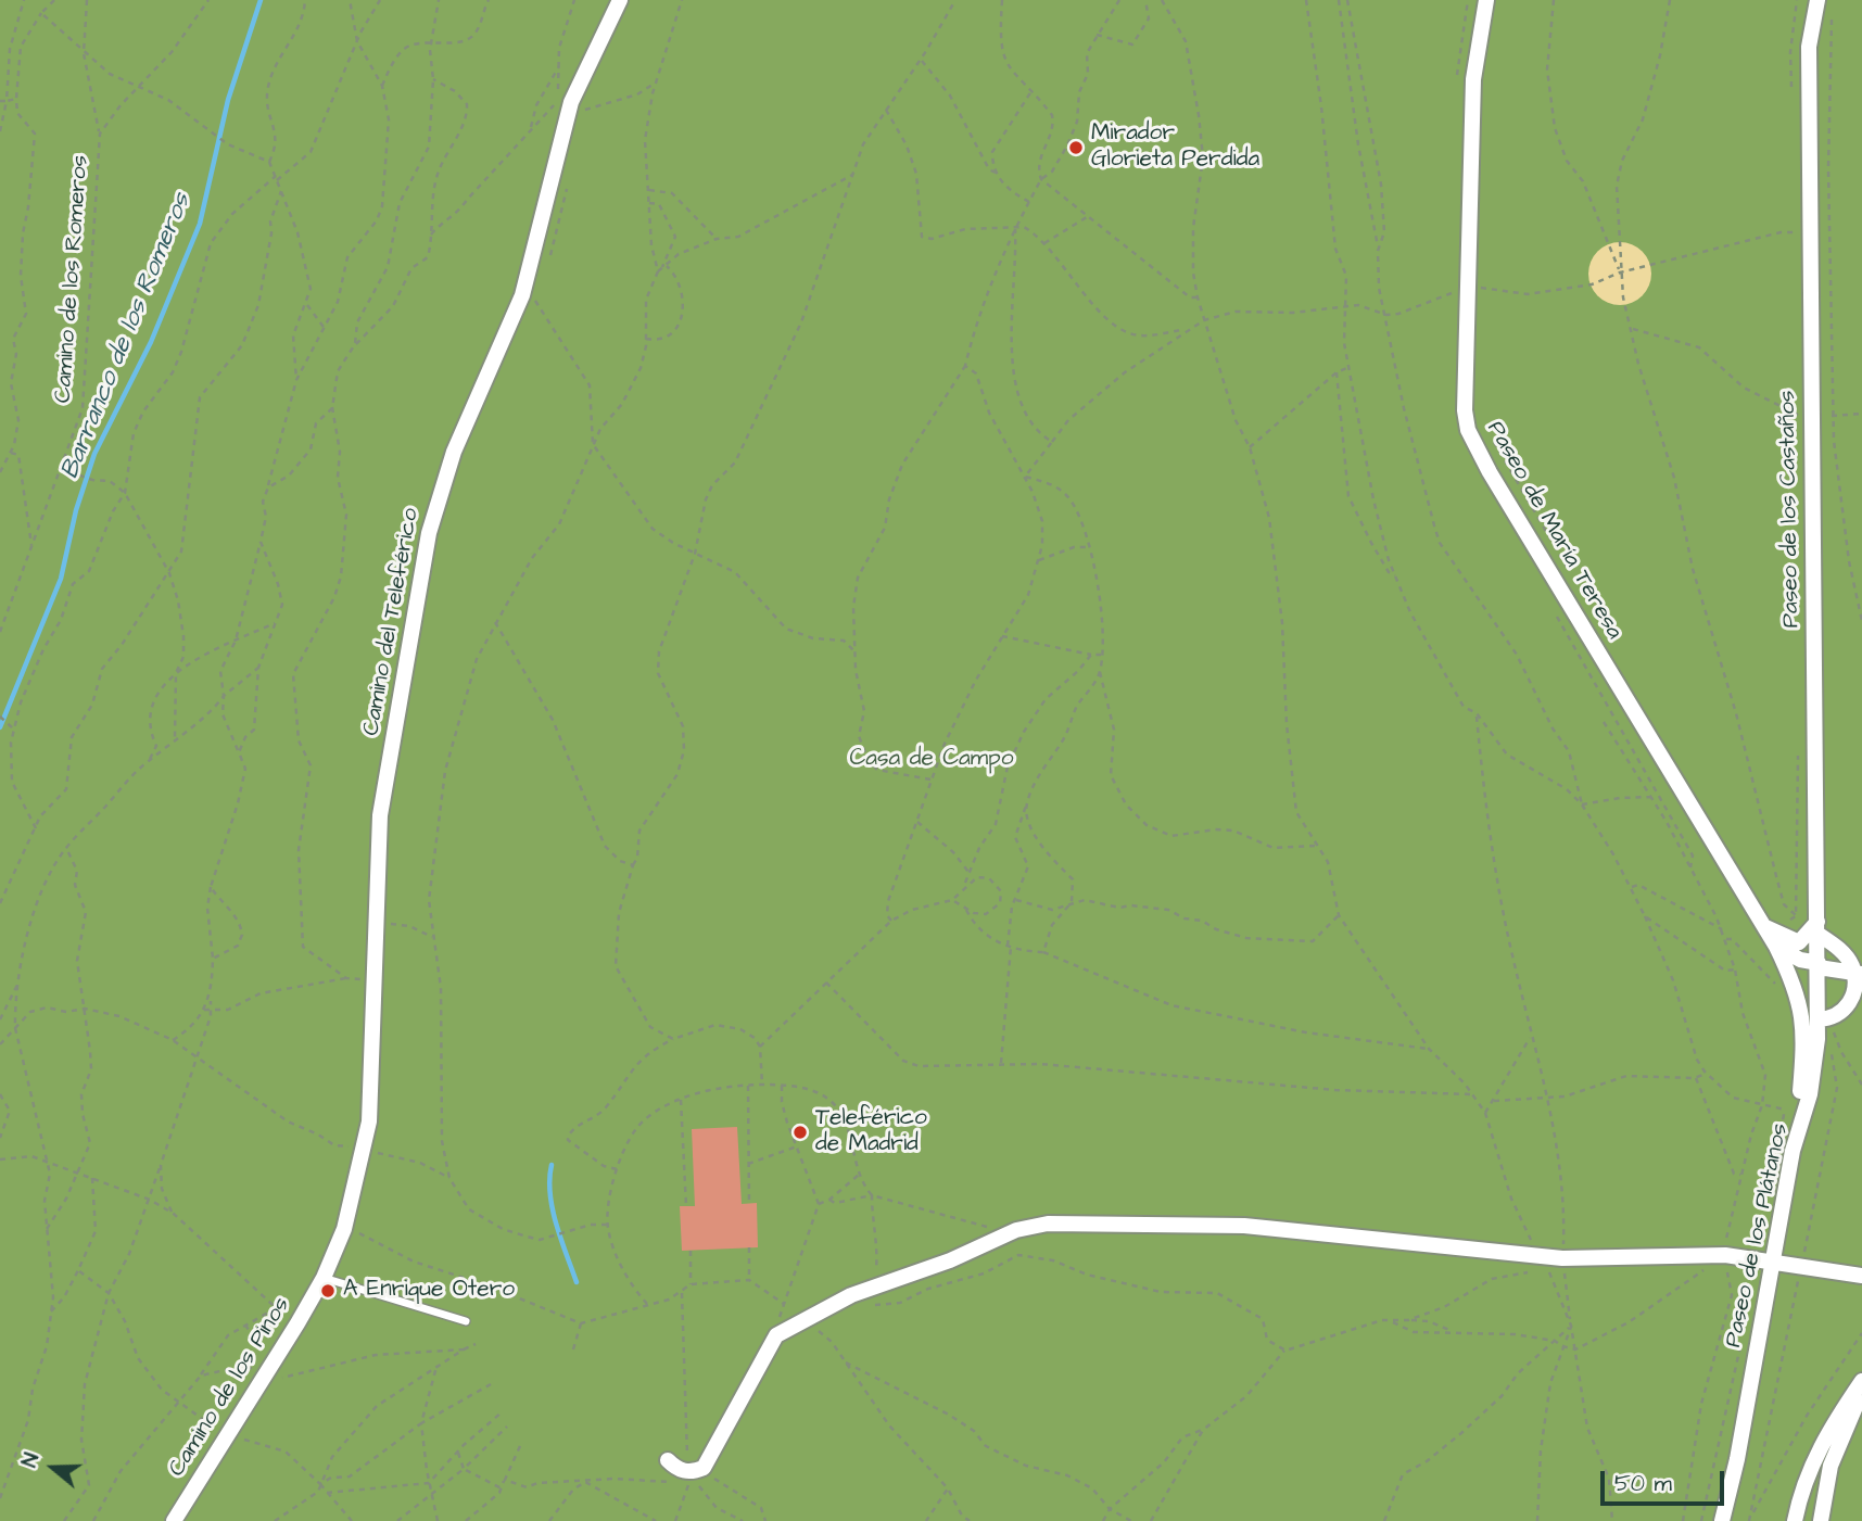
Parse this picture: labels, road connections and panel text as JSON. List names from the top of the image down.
{
  "streets": {
    "street": [
      "Paseo de los Castaños",
      "Paseo de María Teresa",
      "Camino del Teleférico",
      "Paseo de los Plátanos",
      "Camino de los Pinos"
    ],
    "path": ["Camino de los Romeros"]
  },
  "crossings": [
    ["Paseo de los Castaños", "Paseo de María Teresa"],
    ["Paseo de los Castaños", "Paseo de los Plátanos"],
    ["Paseo de María Teresa", "Paseo de los Plátanos"],
    ["Camino del Teleférico", "Camino de los Pinos"]
  ],
  "water": ["Barranco de los Romeros"],
  "parks": ["Casa de Campo"],
  "places": ["Mirador Glorieta Perdida", "Teleférico de Madrid", "A Enrique Otero"],
  "scale_bar": "50 m",
  "north": "left"
}
